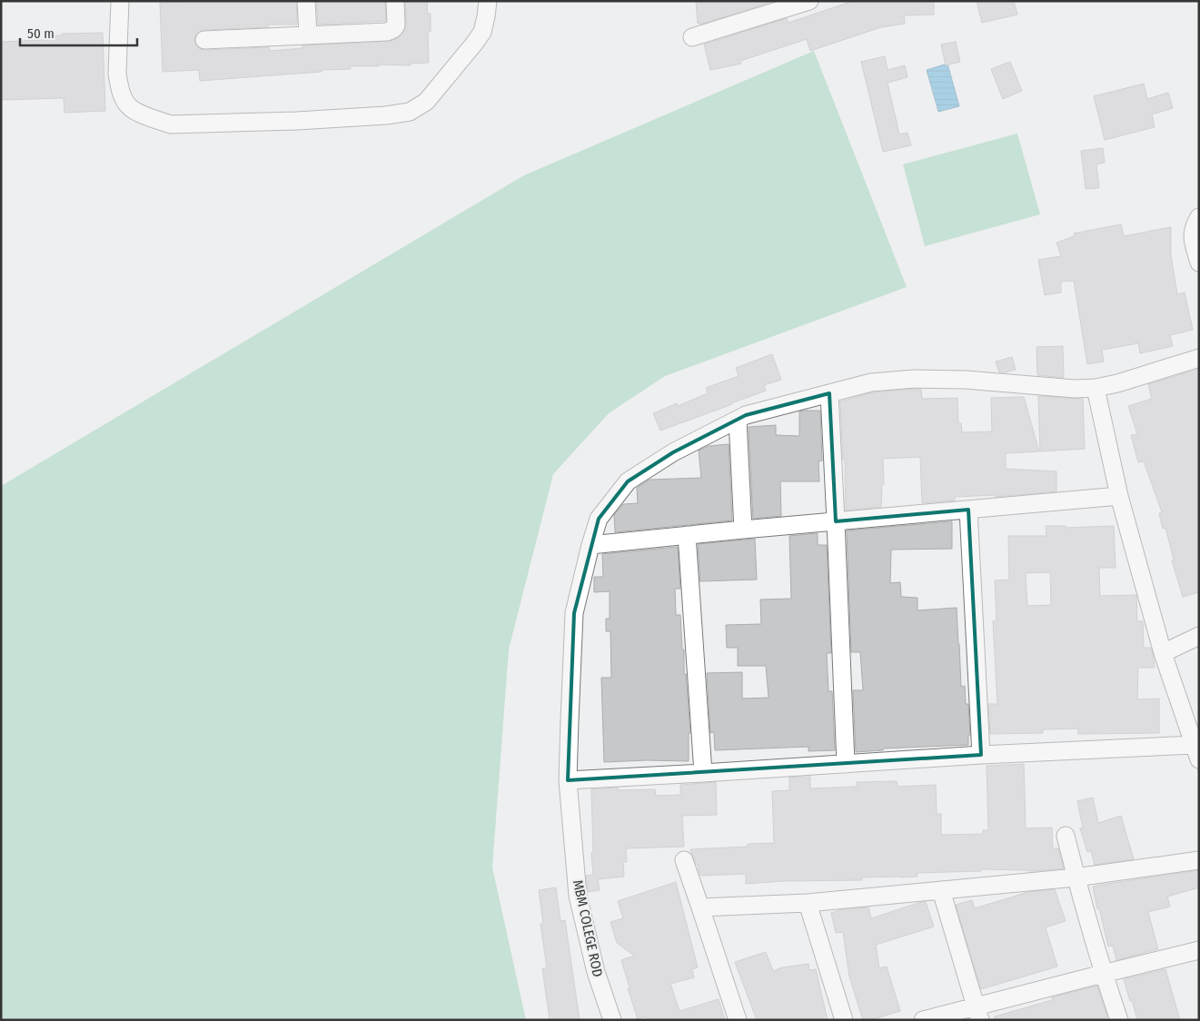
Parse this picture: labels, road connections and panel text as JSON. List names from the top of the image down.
{
  "streets": {
    "street": ["MBM COLEGE ROD"]
  },
  "scale_bar": "50 m"
}
